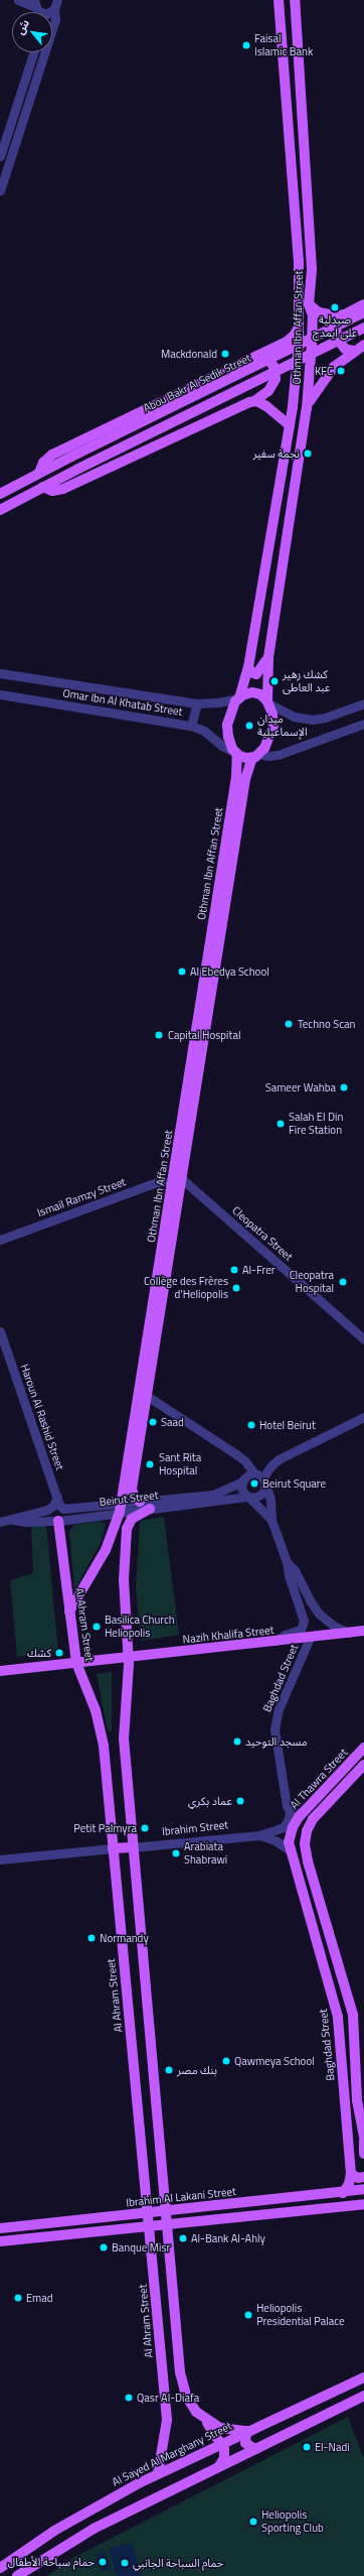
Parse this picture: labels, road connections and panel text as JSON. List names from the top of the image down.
{
  "streets": {
    "main road": [
      "Othman Ibn Affan Street",
      "Abou Bakr Al Sedik Street",
      "Al Ahram Street",
      "Nazih Khalifa Street",
      "Baghdad Street",
      "Al Thawra Street",
      "Ibrahim Al Lakani Street",
      "Al Sayed Al Marghany Street"
    ],
    "street": [
      "Omar Ibn Al Khatab Street",
      "Ismail Ramzy Street",
      "Cleopatra Street",
      "Haroun Al Rashid Street",
      "Beirut Street",
      "Ibrahim Street"
    ]
  },
  "crossings": [
    ["Othman Ibn Affan Street", "Abou Bakr Al Sedik Street"],
    ["Othman Ibn Affan Street", "Omar Ibn Al Khatab Street"],
    ["Othman Ibn Affan Street", "Ismail Ramzy Street"],
    ["Othman Ibn Affan Street", "Cleopatra Street"],
    ["Othman Ibn Affan Street", "Beirut Street"],
    ["Othman Ibn Affan Street", "Al Ahram Street"],
    ["Othman Ibn Affan Street", "Baghdad Street"],
    ["Haroun Al Rashid Street", "Beirut Street"],
    ["Beirut Street", "Al Ahram Street"],
    ["Beirut Street", "Baghdad Street"],
    ["Al Ahram Street", "Nazih Khalifa Street"],
    ["Al Ahram Street", "Ibrahim Al Lakani Street"],
    ["Al Ahram Street", "Al Sayed Al Marghany Street"],
    ["Nazih Khalifa Street", "Baghdad Street"],
    ["Baghdad Street", "Al Thawra Street"],
    ["Baghdad Street", "Ibrahim Street"],
    ["Baghdad Street", "Ibrahim Al Lakani Street"],
    ["Al Thawra Street", "Ibrahim Street"]
  ],
  "places": [
    "Faisal Islamic Bank",
    "صيدلية على ايمدج",
    "Mackdonald",
    "KFC",
    "نجمة سفير",
    "كشك زهير عبد العاطى",
    "ميدان الإسماعيلية",
    "Al Ebedya School",
    "Techno Scan",
    "Capital Hospital",
    "Sameer Wahba",
    "Salah El Din Fire Station",
    "Al-Frer",
    "Cleopatra Hospital",
    "Collège des Frères d'Heliopolis",
    "Saad",
    "Hotel Beirut",
    "Sant Rita Hospital",
    "Beirut Square",
    "Basilica Church Heliopolis",
    "كشك",
    "مسجد التوحيد",
    "عماد بكري",
    "Petit Palmyra",
    "Arabiata Shabrawi",
    "Normandy",
    "Qawmeya School",
    "بنك مصر",
    "Al-Bank Al-Ahly",
    "Banque Misr",
    "Emad",
    "Heliopolis Presidential Palace",
    "Qasr Al-Diafa",
    "El-Nadi",
    "Heliopolis Sporting Club",
    "حمام سباحة الأطفال",
    "حمام السباحة الجانبي"
  ],
  "north": "top left"
}
